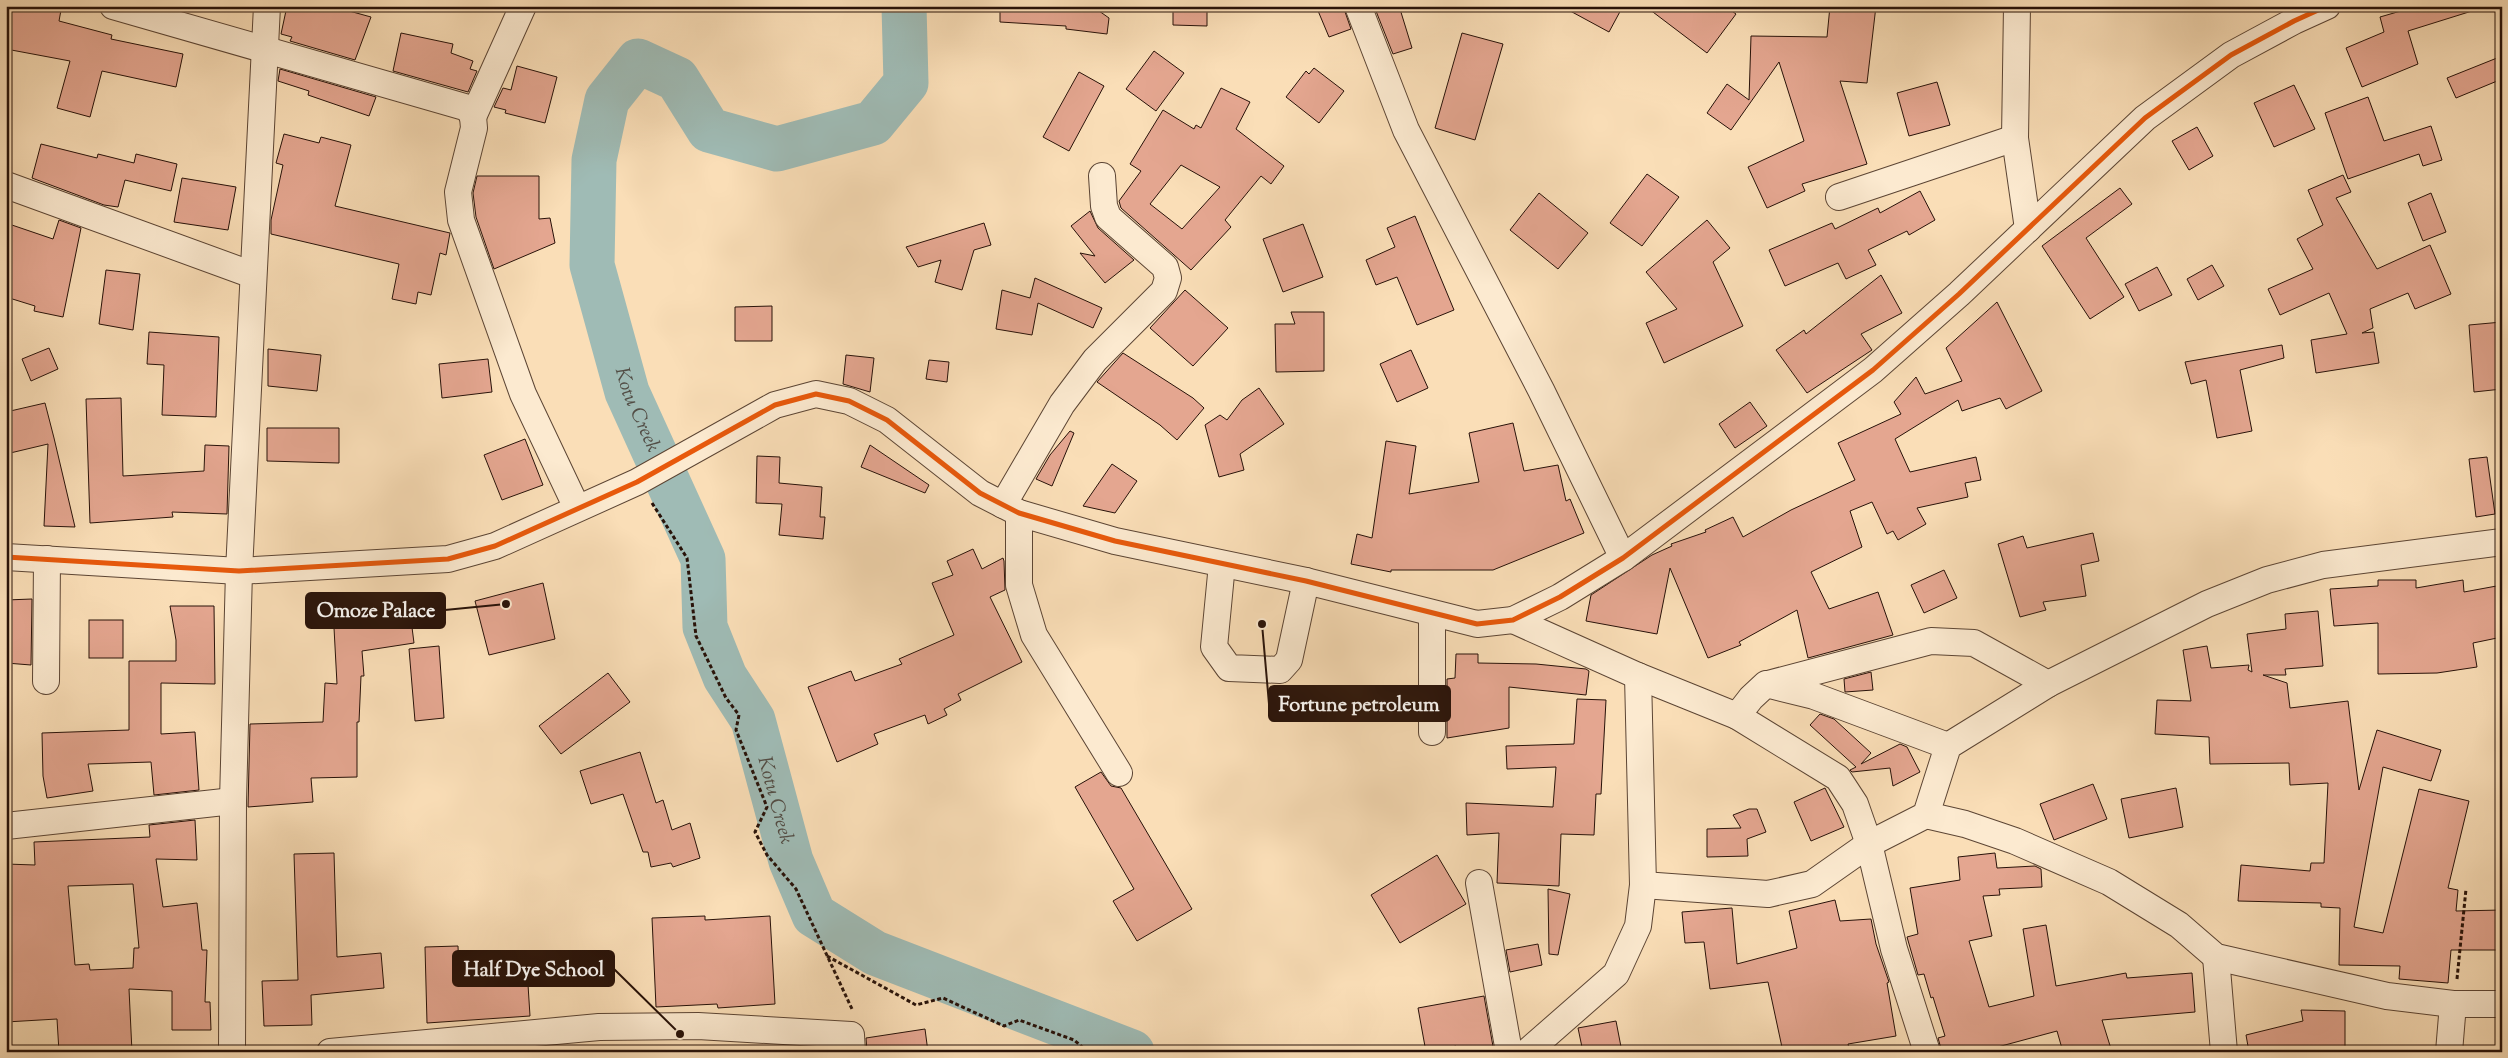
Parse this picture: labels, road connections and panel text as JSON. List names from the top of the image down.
{
  "water": ["Kotu Creek"],
  "places": ["Omoze Palace", "Fortune petroleum", "Half Dye School"]
}
